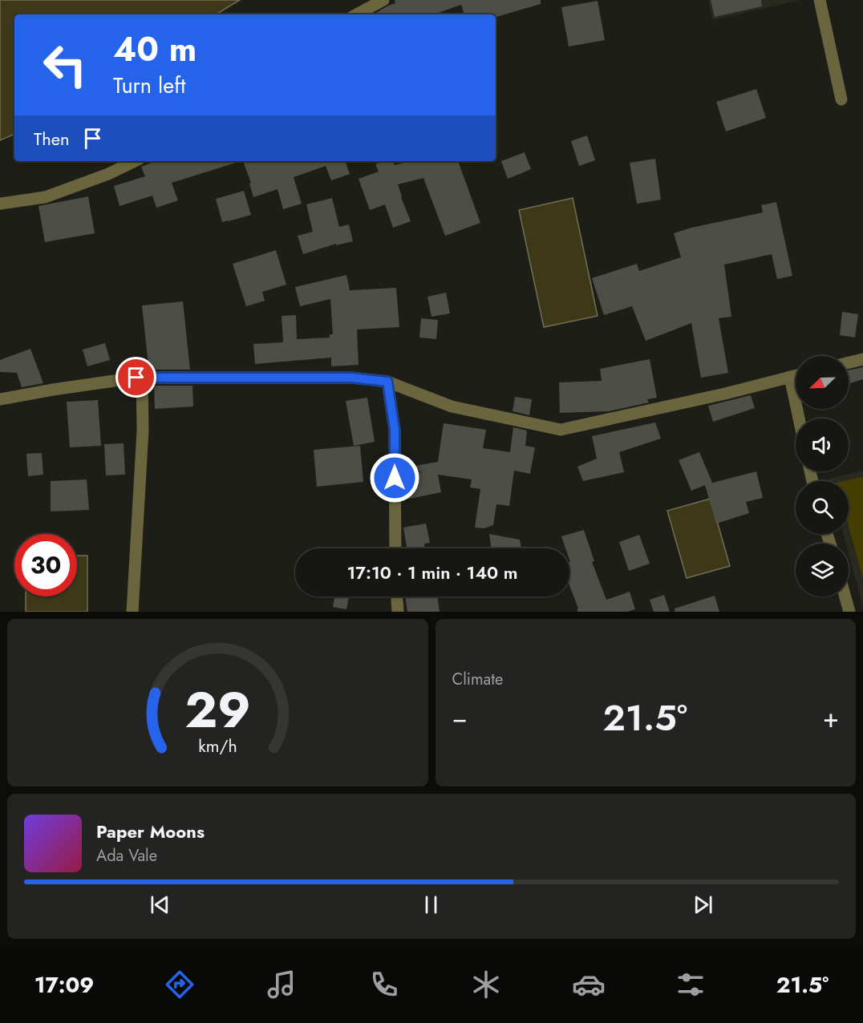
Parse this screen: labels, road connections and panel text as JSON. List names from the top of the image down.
{
  "north": "bottom left",
  "page": {
    "turn": ["40 m", "Turn left"],
    "then": "Then",
    "limit": "30",
    "trip": "17:10 · 1 min · 140 m",
    "tile": "Climate",
    "heat": ["−", "21.5°", "+"],
    "song": ["Paper Moons", "Ada Vale"],
    "tabs": ["17:09", "21.5°"],
    "gauge": ["29", "km/h"]
  }
}
